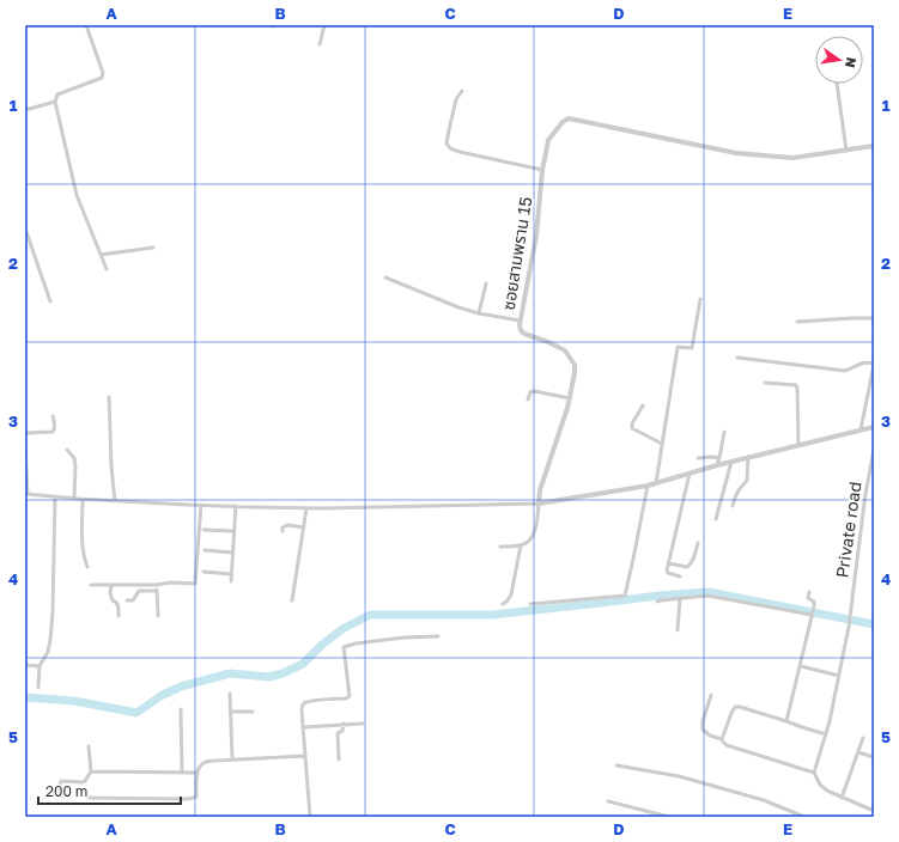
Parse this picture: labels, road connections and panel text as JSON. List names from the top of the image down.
{
  "streets": {
    "street": ["ซอยสามพราน 15", "Private road"]
  },
  "scale_bar": "200 m",
  "north": "right",
  "grid": {
    "columns": [
      "A",
      "B",
      "C",
      "D",
      "E"
    ],
    "rows": [
      "1",
      "2",
      "3",
      "4",
      "5"
    ]
  }
}
